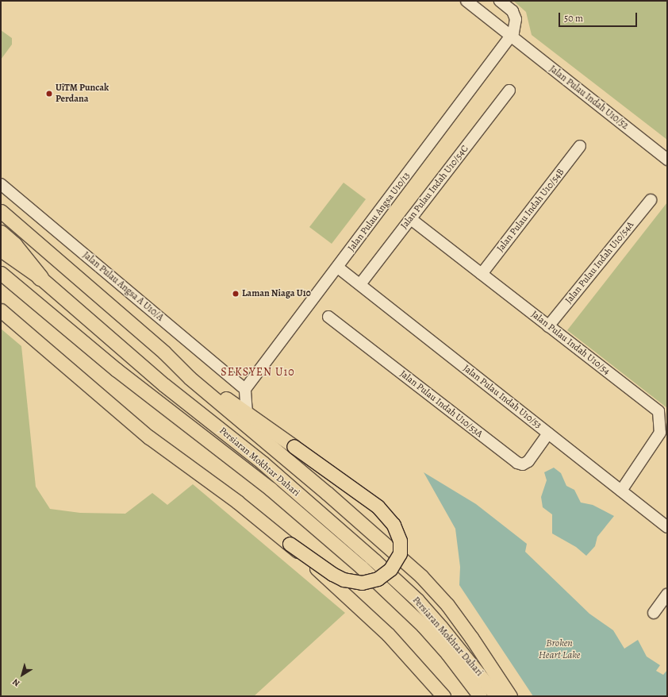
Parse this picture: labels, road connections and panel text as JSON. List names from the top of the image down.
{
  "streets": {
    "main road": ["Persiaran Mokhtar Dahari"],
    "street": [
      "Jalan Pulau Indah U10/52",
      "Jalan Pulau Indah U10/54C",
      "Jalan Pulau Indah U10/54B",
      "Jalan Pulau Angsa U10/13",
      "Jalan Pulau Indah U10/54A",
      "Jalan Pulau Angsa A U10/A",
      "Jalan Pulau Indah U10/54",
      "Jalan Pulau Indah U10/53",
      "Jalan Pulau Indah U10/53A"
    ]
  },
  "crossings": [
    ["Jalan Pulau Indah U10/52", "Jalan Pulau Angsa U10/13"],
    ["Jalan Pulau Indah U10/54C", "Jalan Pulau Indah U10/54"],
    ["Jalan Pulau Indah U10/54C", "Jalan Pulau Indah U10/53"],
    ["Jalan Pulau Indah U10/54B", "Jalan Pulau Indah U10/54"],
    ["Jalan Pulau Angsa U10/13", "Jalan Pulau Angsa A U10/A"],
    ["Jalan Pulau Angsa U10/13", "Jalan Pulau Indah U10/53"],
    ["Jalan Pulau Indah U10/54A", "Jalan Pulau Indah U10/54"],
    ["Jalan Pulau Indah U10/54", "Jalan Pulau Indah U10/53"],
    ["Jalan Pulau Indah U10/53", "Jalan Pulau Indah U10/53A"]
  ],
  "districts": ["SEKSYEN U10"],
  "water": ["Broken Heart Lake"],
  "places": ["UiTM Puncak Perdana", "Laman Niaga U10"],
  "scale_bar": "50 m",
  "north": "bottom left"
}
